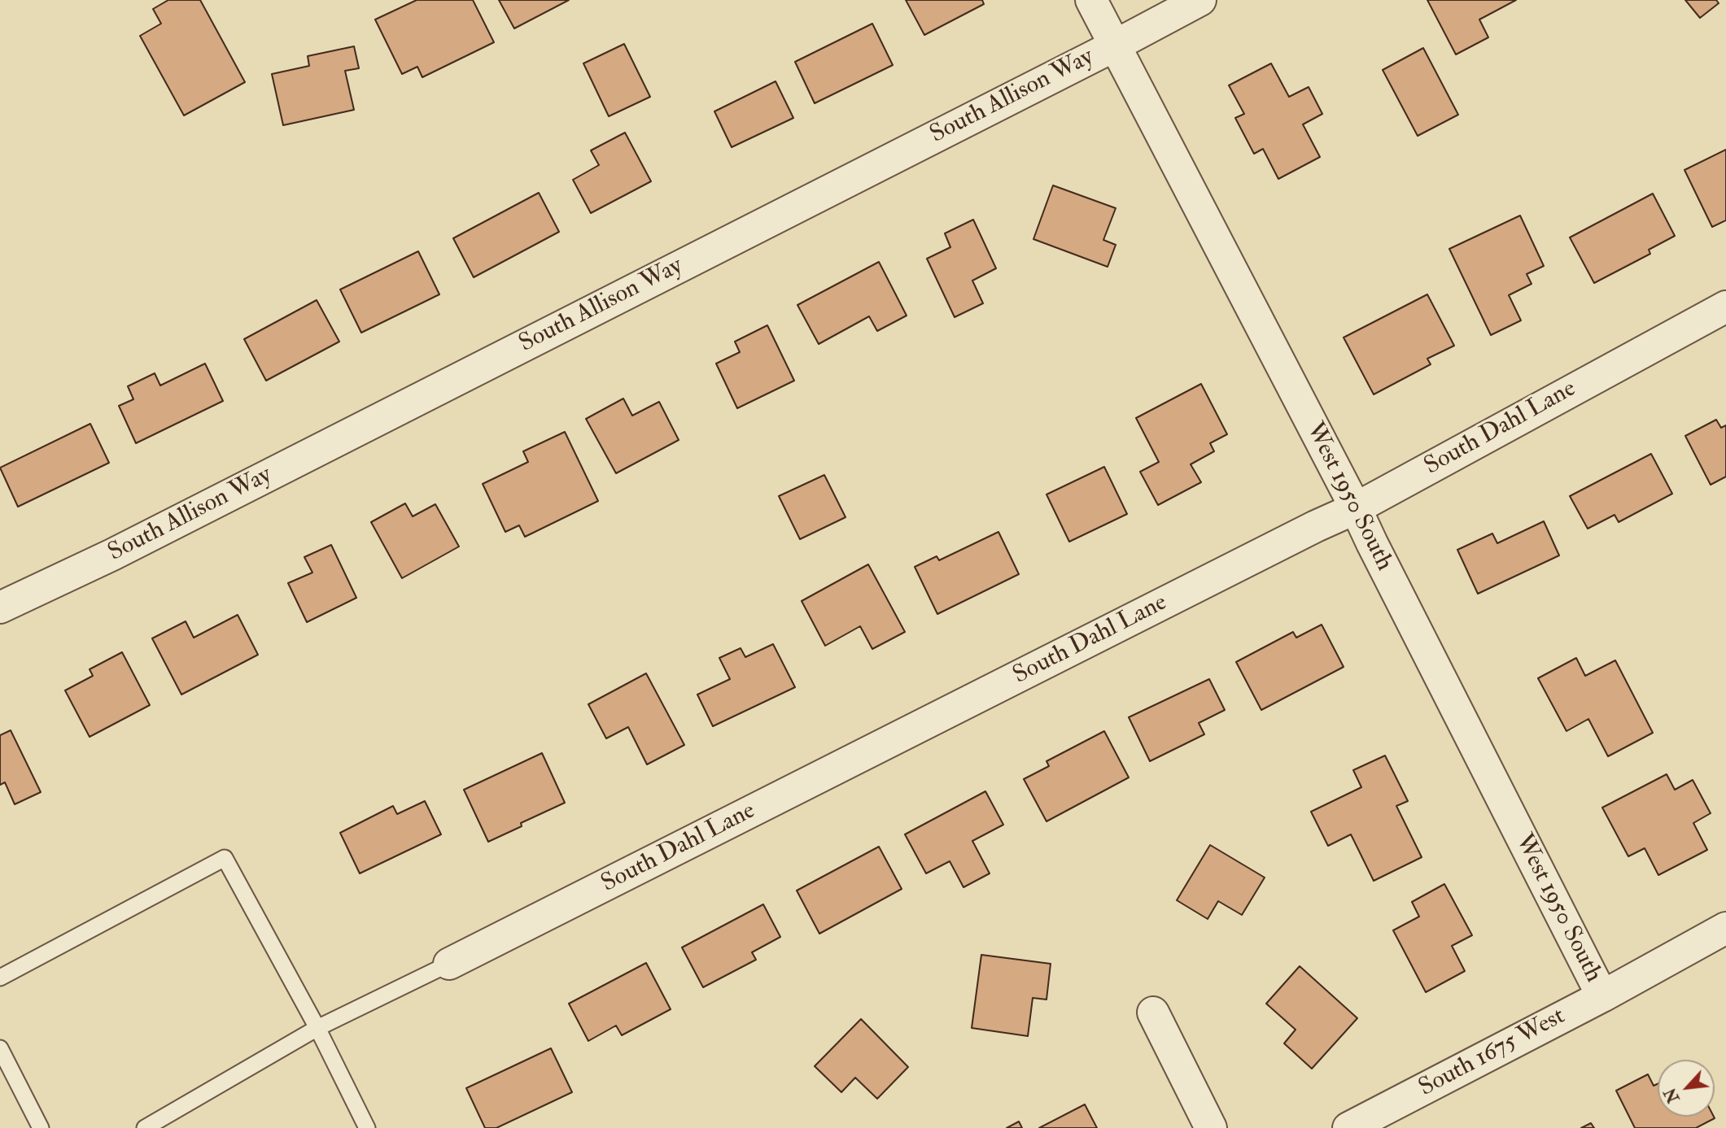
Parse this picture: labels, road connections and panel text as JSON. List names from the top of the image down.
{
  "streets": {
    "street": [
      "South Allison Way",
      "South Dahl Lane",
      "West 1950 South",
      "South 1675 West"
    ]
  },
  "crossings": [
    ["South Allison Way", "West 1950 South"],
    ["South Dahl Lane", "West 1950 South"],
    ["West 1950 South", "South 1675 West"]
  ],
  "north": "bottom left"
}
